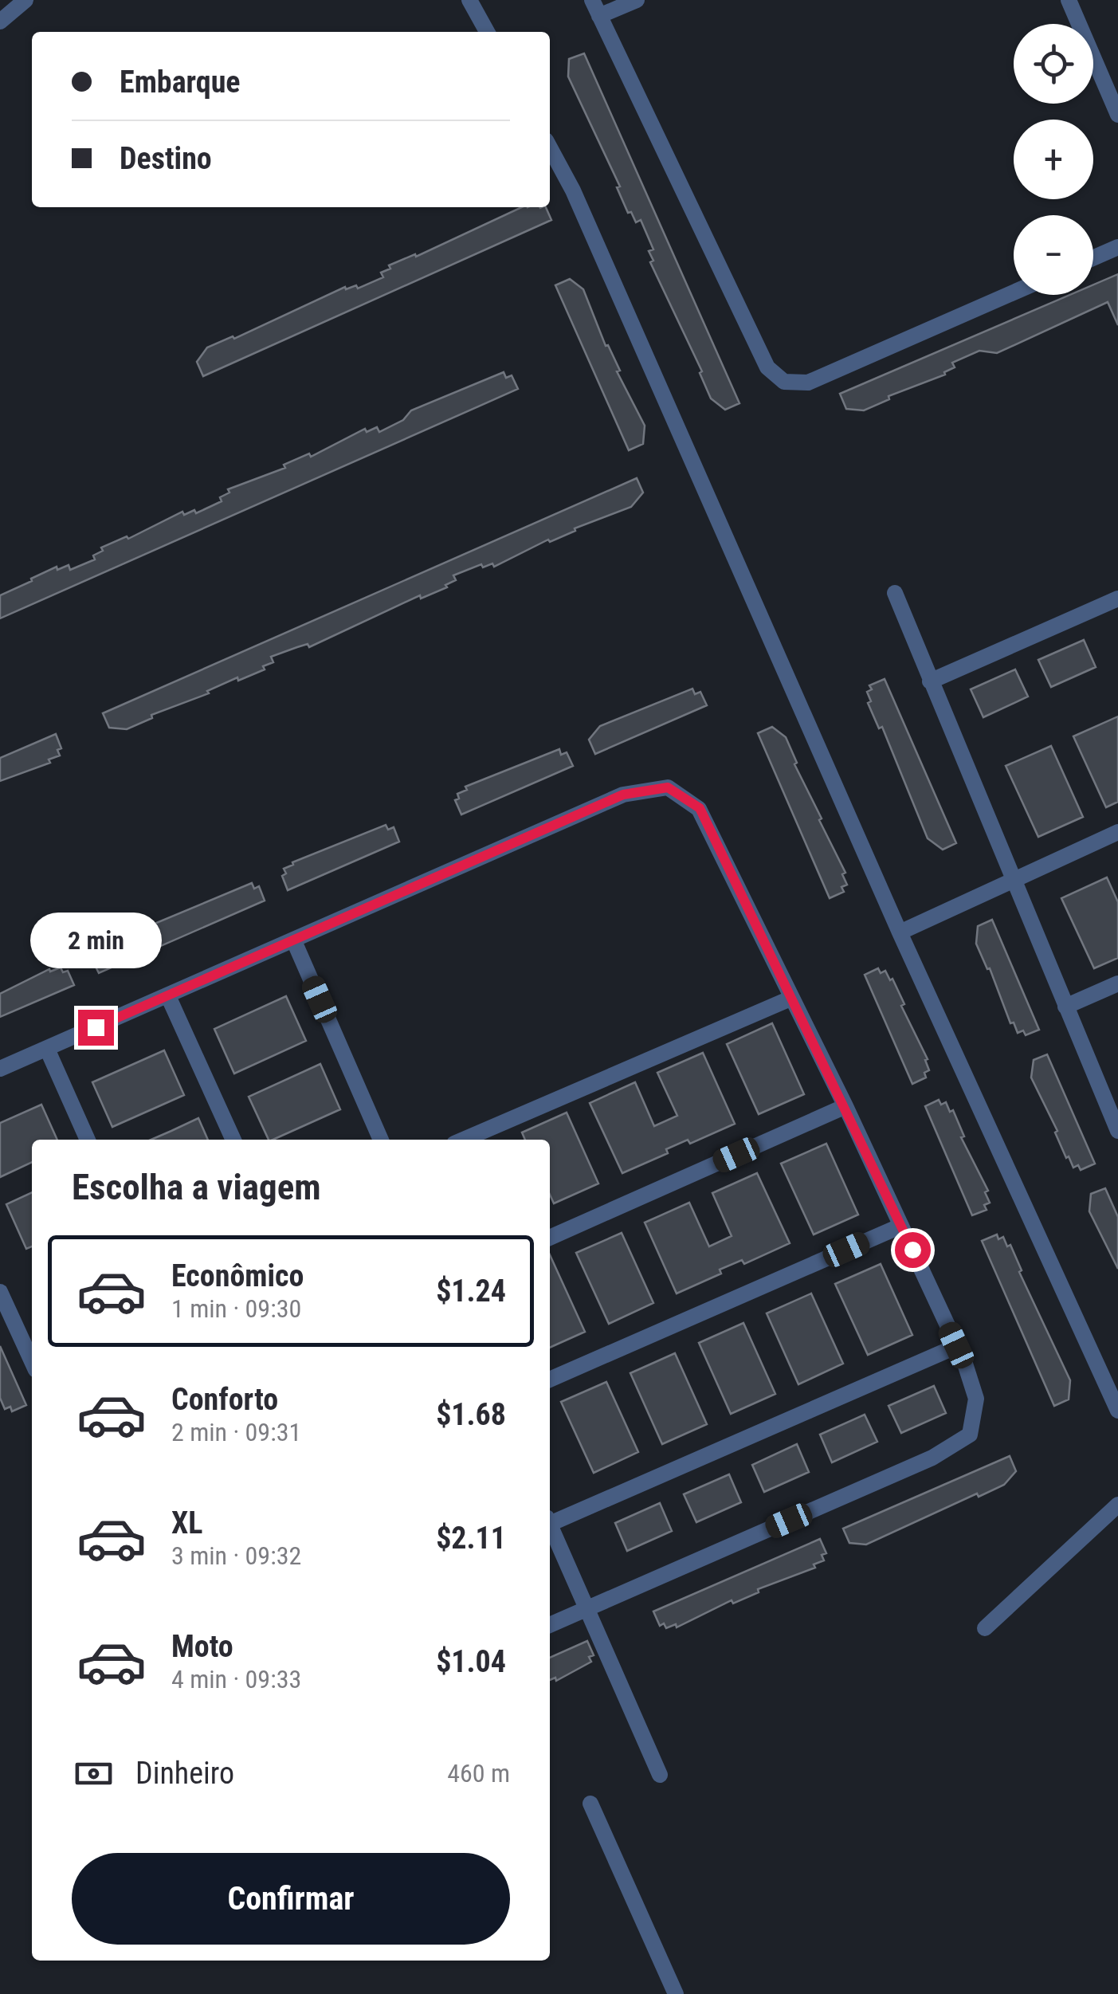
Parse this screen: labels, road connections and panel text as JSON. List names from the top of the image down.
{
  "page": {
    "map_buttons": ["+", "−"],
    "banner": ["Embarque", "Destino"],
    "bubble": "2 min",
    "heading": "Escolha a viagem",
    "list": [
      {
        "name": "Econômico",
        "note": "1 min · 09:30",
        "value": "$1.24"
      },
      {
        "name": "Conforto",
        "note": "2 min · 09:31",
        "value": "$1.68"
      },
      {
        "name": "XL",
        "note": "3 min · 09:32",
        "value": "$2.11"
      },
      {
        "name": "Moto",
        "note": "4 min · 09:33",
        "value": "$1.04"
      }
    ],
    "pay": ["Dinheiro", "460 m"],
    "buttons": "Confirmar"
  }
}
